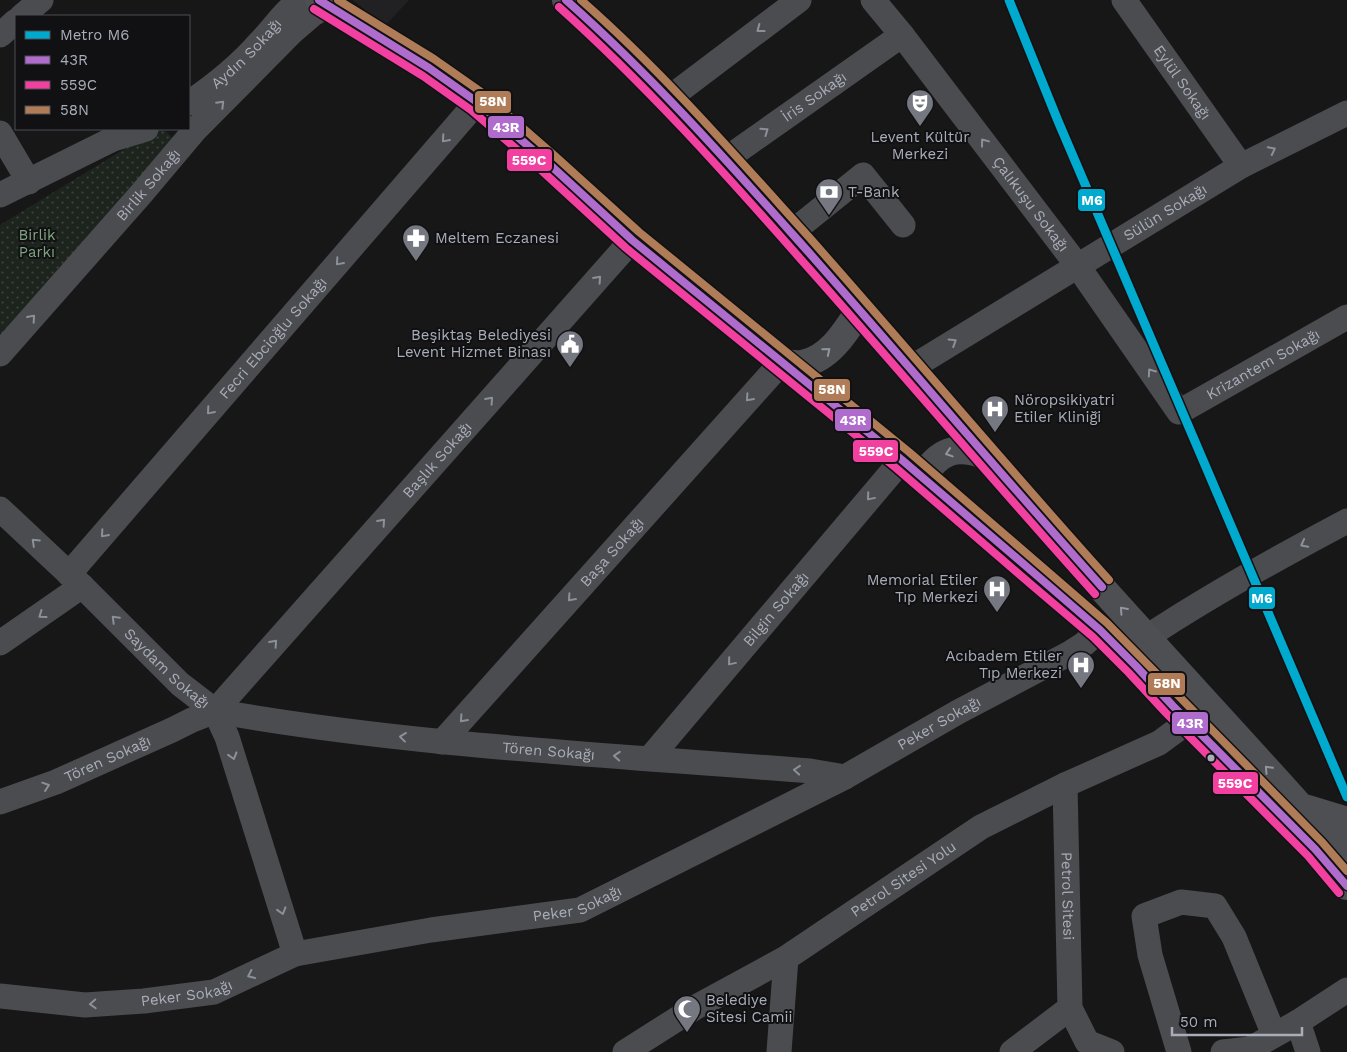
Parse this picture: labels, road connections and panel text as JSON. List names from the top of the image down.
{
  "streets": {
    "street": [
      "Aydın Sokağı",
      "Eylül Sokağı",
      "İris Sokağı",
      "Birlik Sokağı",
      "Çalıkuşu Sokağı",
      "Sülün Sokağı",
      "Fecri Ebcioğlu Sokağı",
      "Krizantem Sokağı",
      "Başlık Sokağı",
      "Başa Sokağı",
      "Bilgin Sokağı",
      "Saydam Sokağı",
      "Peker Sokağı",
      "Tören Sokağı",
      "Petrol Sitesi Yolu",
      "Petrol Sitesi"
    ]
  },
  "crossings": [
    ["Eylül Sokağı", "Sülün Sokağı"],
    ["İris Sokağı", "Çalıkuşu Sokağı"],
    ["Çalıkuşu Sokağı", "Sülün Sokağı"],
    ["Çalıkuşu Sokağı", "Krizantem Sokağı"],
    ["Fecri Ebcioğlu Sokağı", "Saydam Sokağı"],
    ["Başlık Sokağı", "Saydam Sokağı"],
    ["Başlık Sokağı", "Tören Sokağı"],
    ["Başa Sokağı", "Tören Sokağı"],
    ["Bilgin Sokağı", "Tören Sokağı"],
    ["Saydam Sokağı", "Peker Sokağı"],
    ["Saydam Sokağı", "Tören Sokağı"],
    ["Peker Sokağı", "Tören Sokağı"],
    ["Petrol Sitesi Yolu", "Petrol Sitesi"]
  ],
  "one_way": [
    "Çalıkuşu Sokağı",
    "Sülün Sokağı",
    "Fecri Ebcioğlu Sokağı",
    "Başlık Sokağı",
    "Başa Sokağı",
    "Bilgin Sokağı"
  ],
  "parks": ["Birlik Parkı"],
  "places": {
    "theatre": ["Levent Kültür Merkezi"],
    "bank": ["T-Bank"],
    "pharmacy": ["Meltem Eczanesi"],
    "public building": ["Beşiktaş Belediyesi Levent Hizmet Binası"],
    "hospital": ["Nöropsikiyatri Etiler Kliniği", "Memorial Etiler Tıp Merkezi", "Acıbadem Etiler Tıp Merkezi"],
    "mosque": ["Belediye Sitesi Camii"]
  },
  "lines": [
    "metro line M6",
    "transit line 43R",
    "transit line 58N",
    "transit line 559C"
  ],
  "legend": [
    "Metro M6",
    "43R",
    "559C",
    "58N"
  ],
  "scale_bar": "50 m"
}
